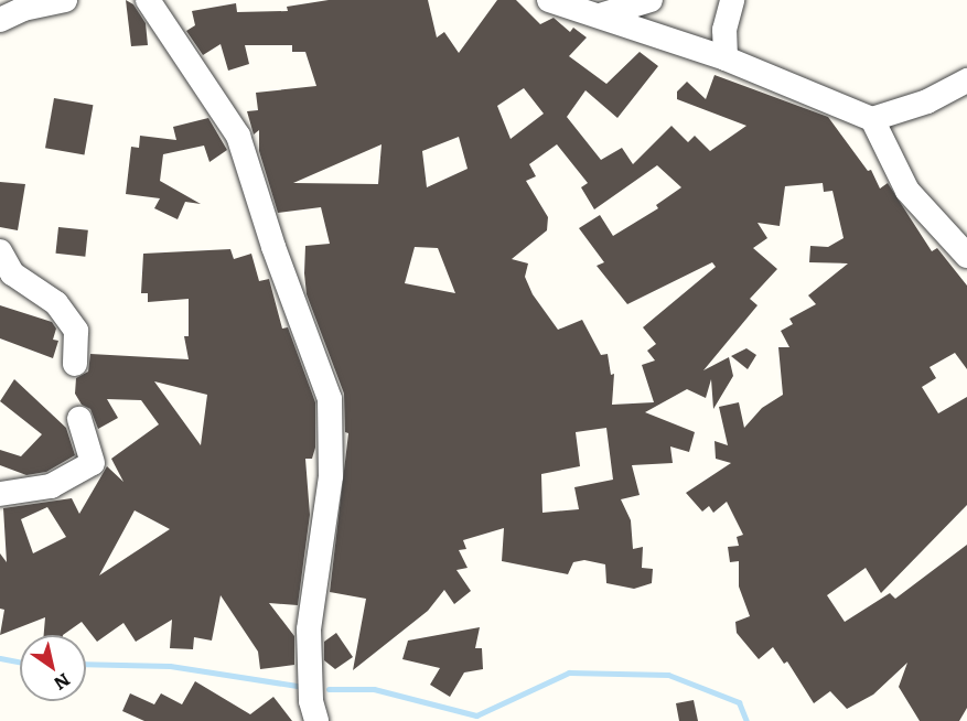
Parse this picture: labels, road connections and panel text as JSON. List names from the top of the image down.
{
  "north": "bottom right"
}
